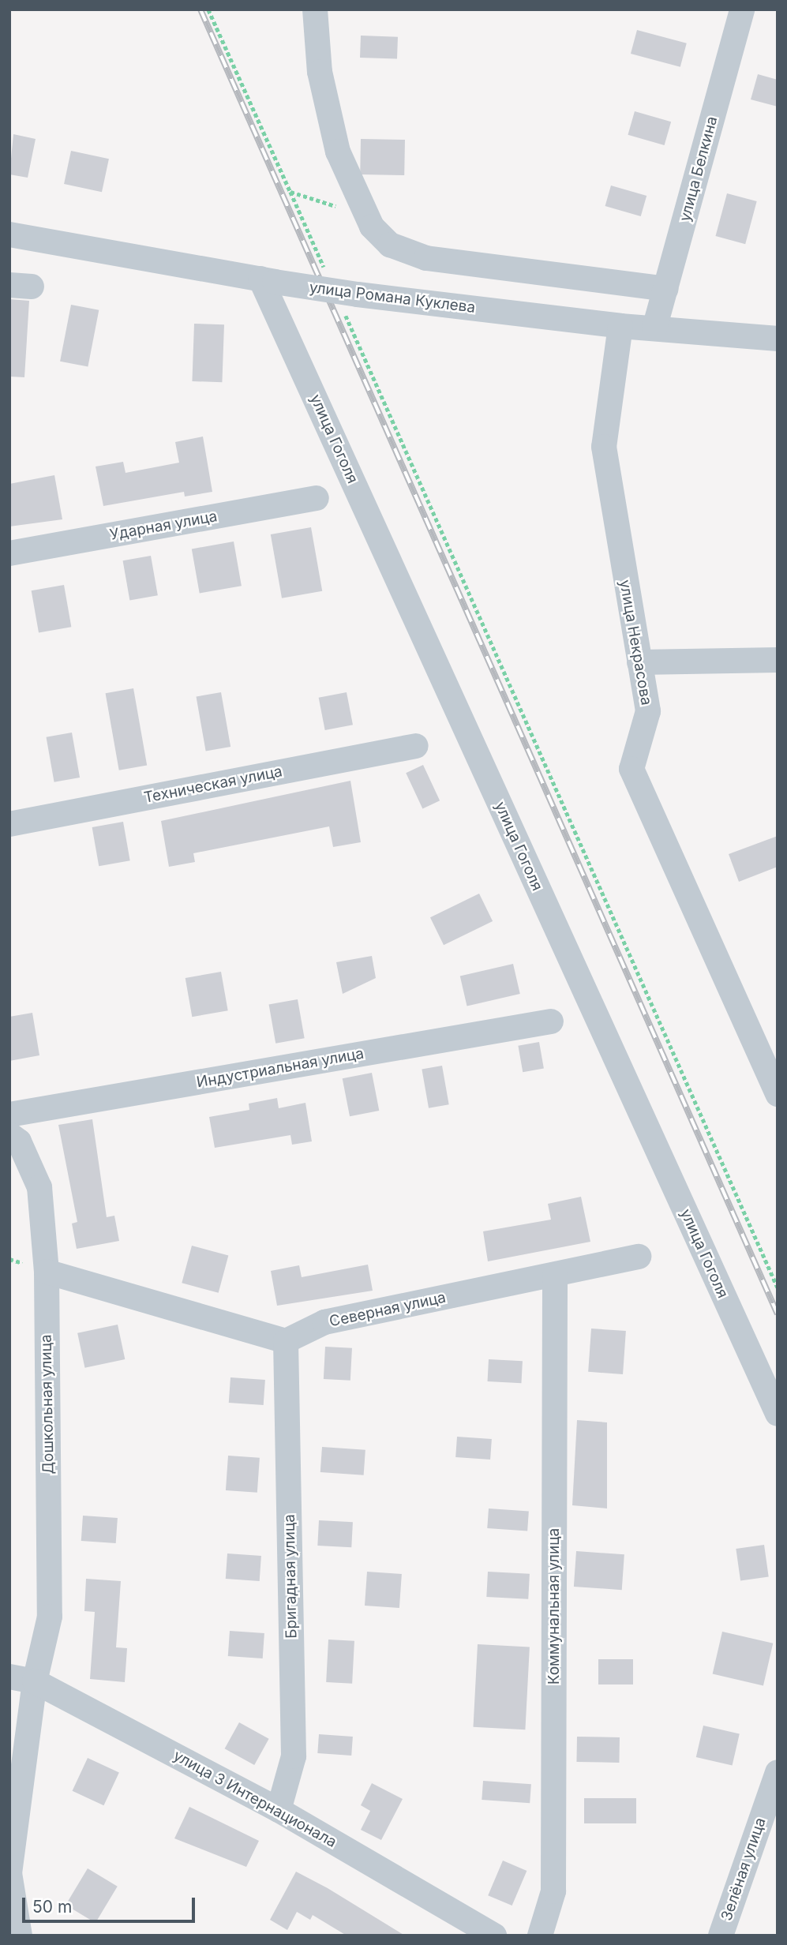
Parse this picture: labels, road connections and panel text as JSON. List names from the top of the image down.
{
  "streets": {
    "street": [
      "улица Белкина",
      "улица Романа Куклева",
      "улица Гоголя",
      "Ударная улица",
      "улица Некрасова",
      "Техническая улица",
      "Индустриальная улица",
      "Северная улица",
      "Дошкольная улица",
      "Бригадная улица",
      "Коммунальная улица",
      "улица 3 Интернационала",
      "Зелёная улица"
    ]
  },
  "crossings": [
    ["улица Белкина", "улица Романа Куклева"],
    ["улица Романа Куклева", "улица Гоголя"],
    ["улица Романа Куклева", "улица Некрасова"],
    ["Северная улица", "Бригадная улица"],
    ["Северная улица", "Коммунальная улица"],
    ["Дошкольная улица", "улица 3 Интернационала"],
    ["Бригадная улица", "улица 3 Интернационала"]
  ],
  "scale_bar": "50 m"
}
